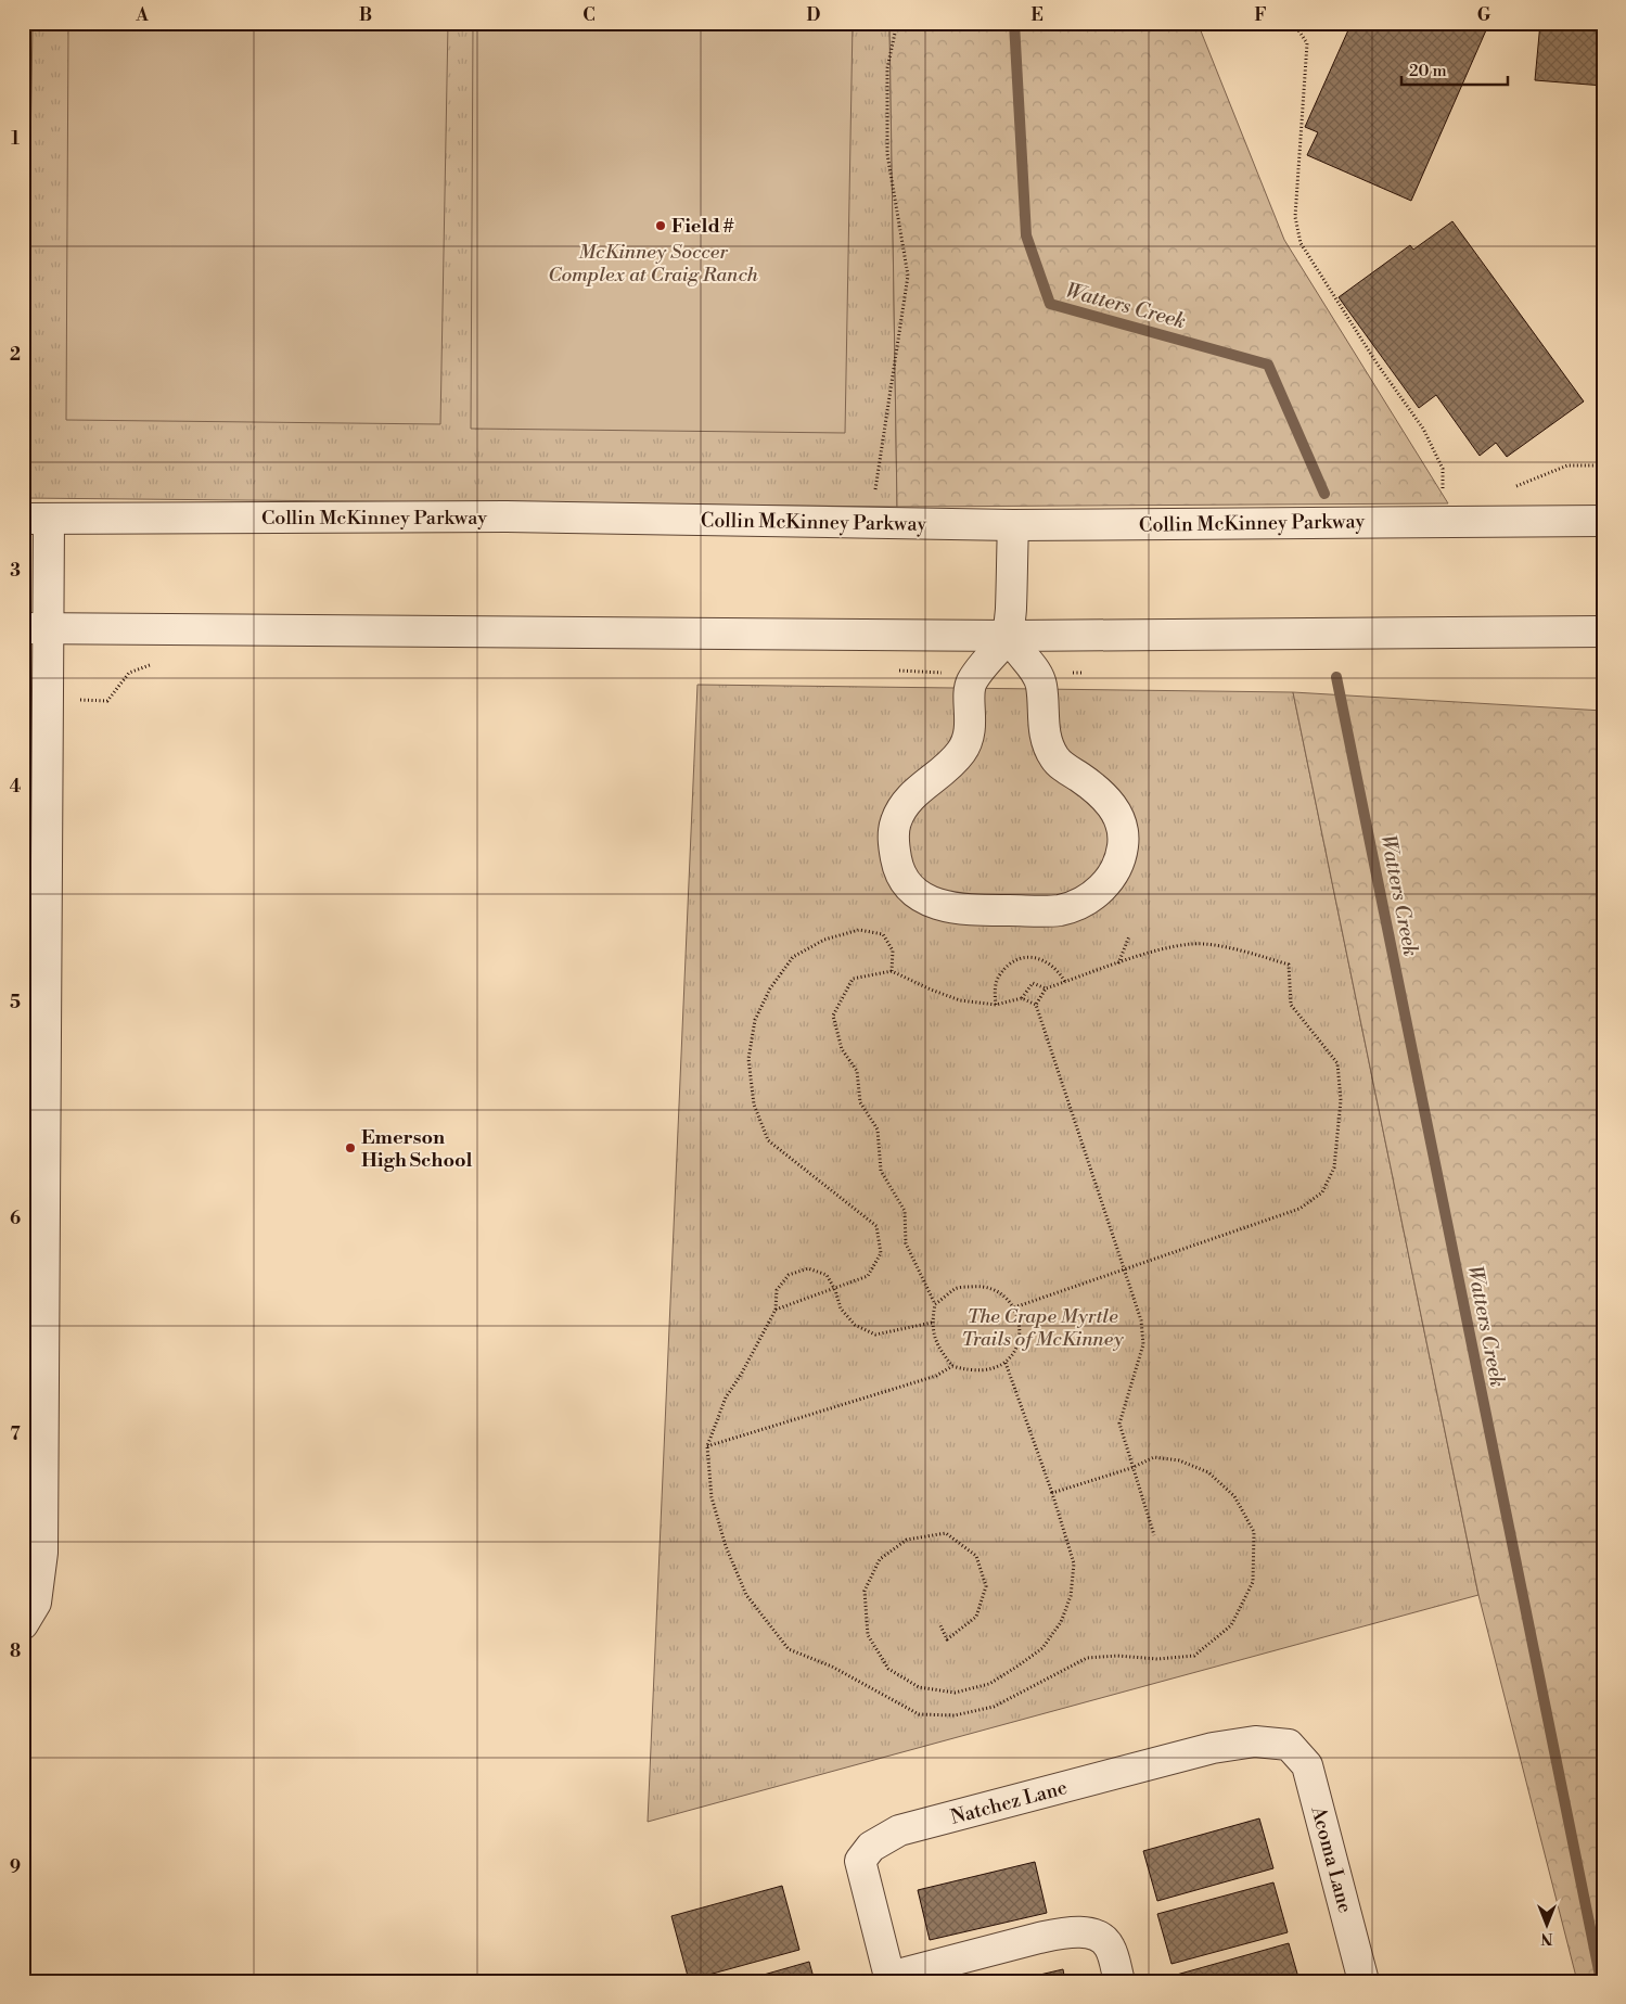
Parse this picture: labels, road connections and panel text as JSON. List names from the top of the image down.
{
  "streets": {
    "street": ["Collin McKinney Parkway", "Natchez Lane", "Acoma Lane"]
  },
  "crossings": [
    ["Natchez Lane", "Acoma Lane"]
  ],
  "water": ["Watters Creek"],
  "parks": ["McKinney Soccer Complex at Craig Ranch", "The Crape Myrtle Trails of McKinney"],
  "places": ["Field #", "Emerson High School"],
  "scale_bar": "20 m",
  "north": "bottom",
  "grid": {
    "columns": [
      "A",
      "B",
      "C",
      "D",
      "E",
      "F",
      "G"
    ],
    "rows": [
      "1",
      "2",
      "3",
      "4",
      "5",
      "6",
      "7",
      "8",
      "9"
    ]
  }
}
